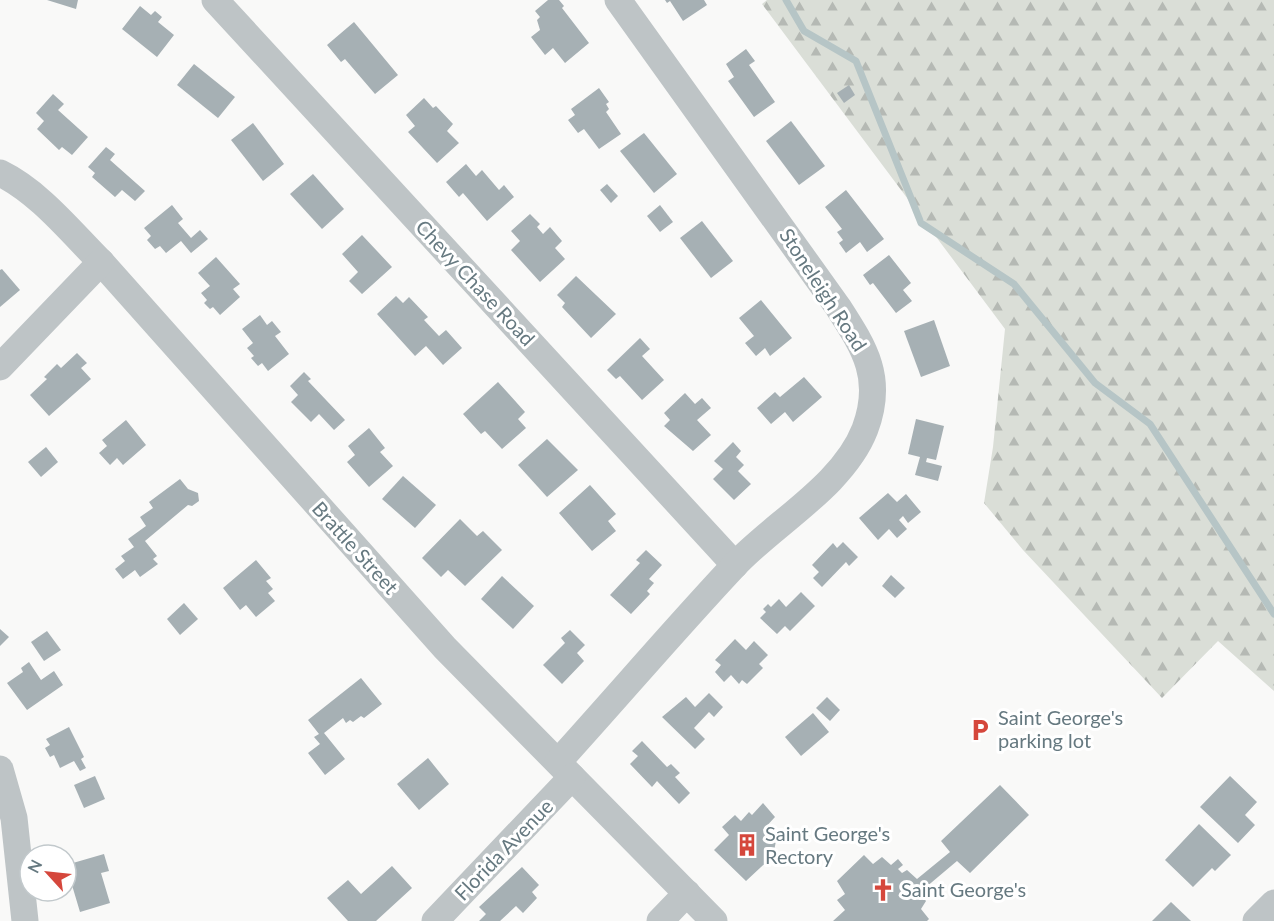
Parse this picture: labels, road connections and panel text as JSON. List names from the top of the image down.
{
  "streets": {
    "street": [
      "Chevy Chase Road",
      "Stoneleigh Road",
      "Brattle Street",
      "Florida Avenue"
    ]
  },
  "crossings": [
    ["Chevy Chase Road", "Stoneleigh Road"],
    ["Stoneleigh Road", "Brattle Street"],
    ["Stoneleigh Road", "Florida Avenue"],
    ["Brattle Street", "Florida Avenue"]
  ],
  "places": {
    "parking": ["Saint George's parking lot"],
    "building": ["Saint George's Rectory"],
    "church": ["Saint George's"]
  },
  "north": "top left"
}
